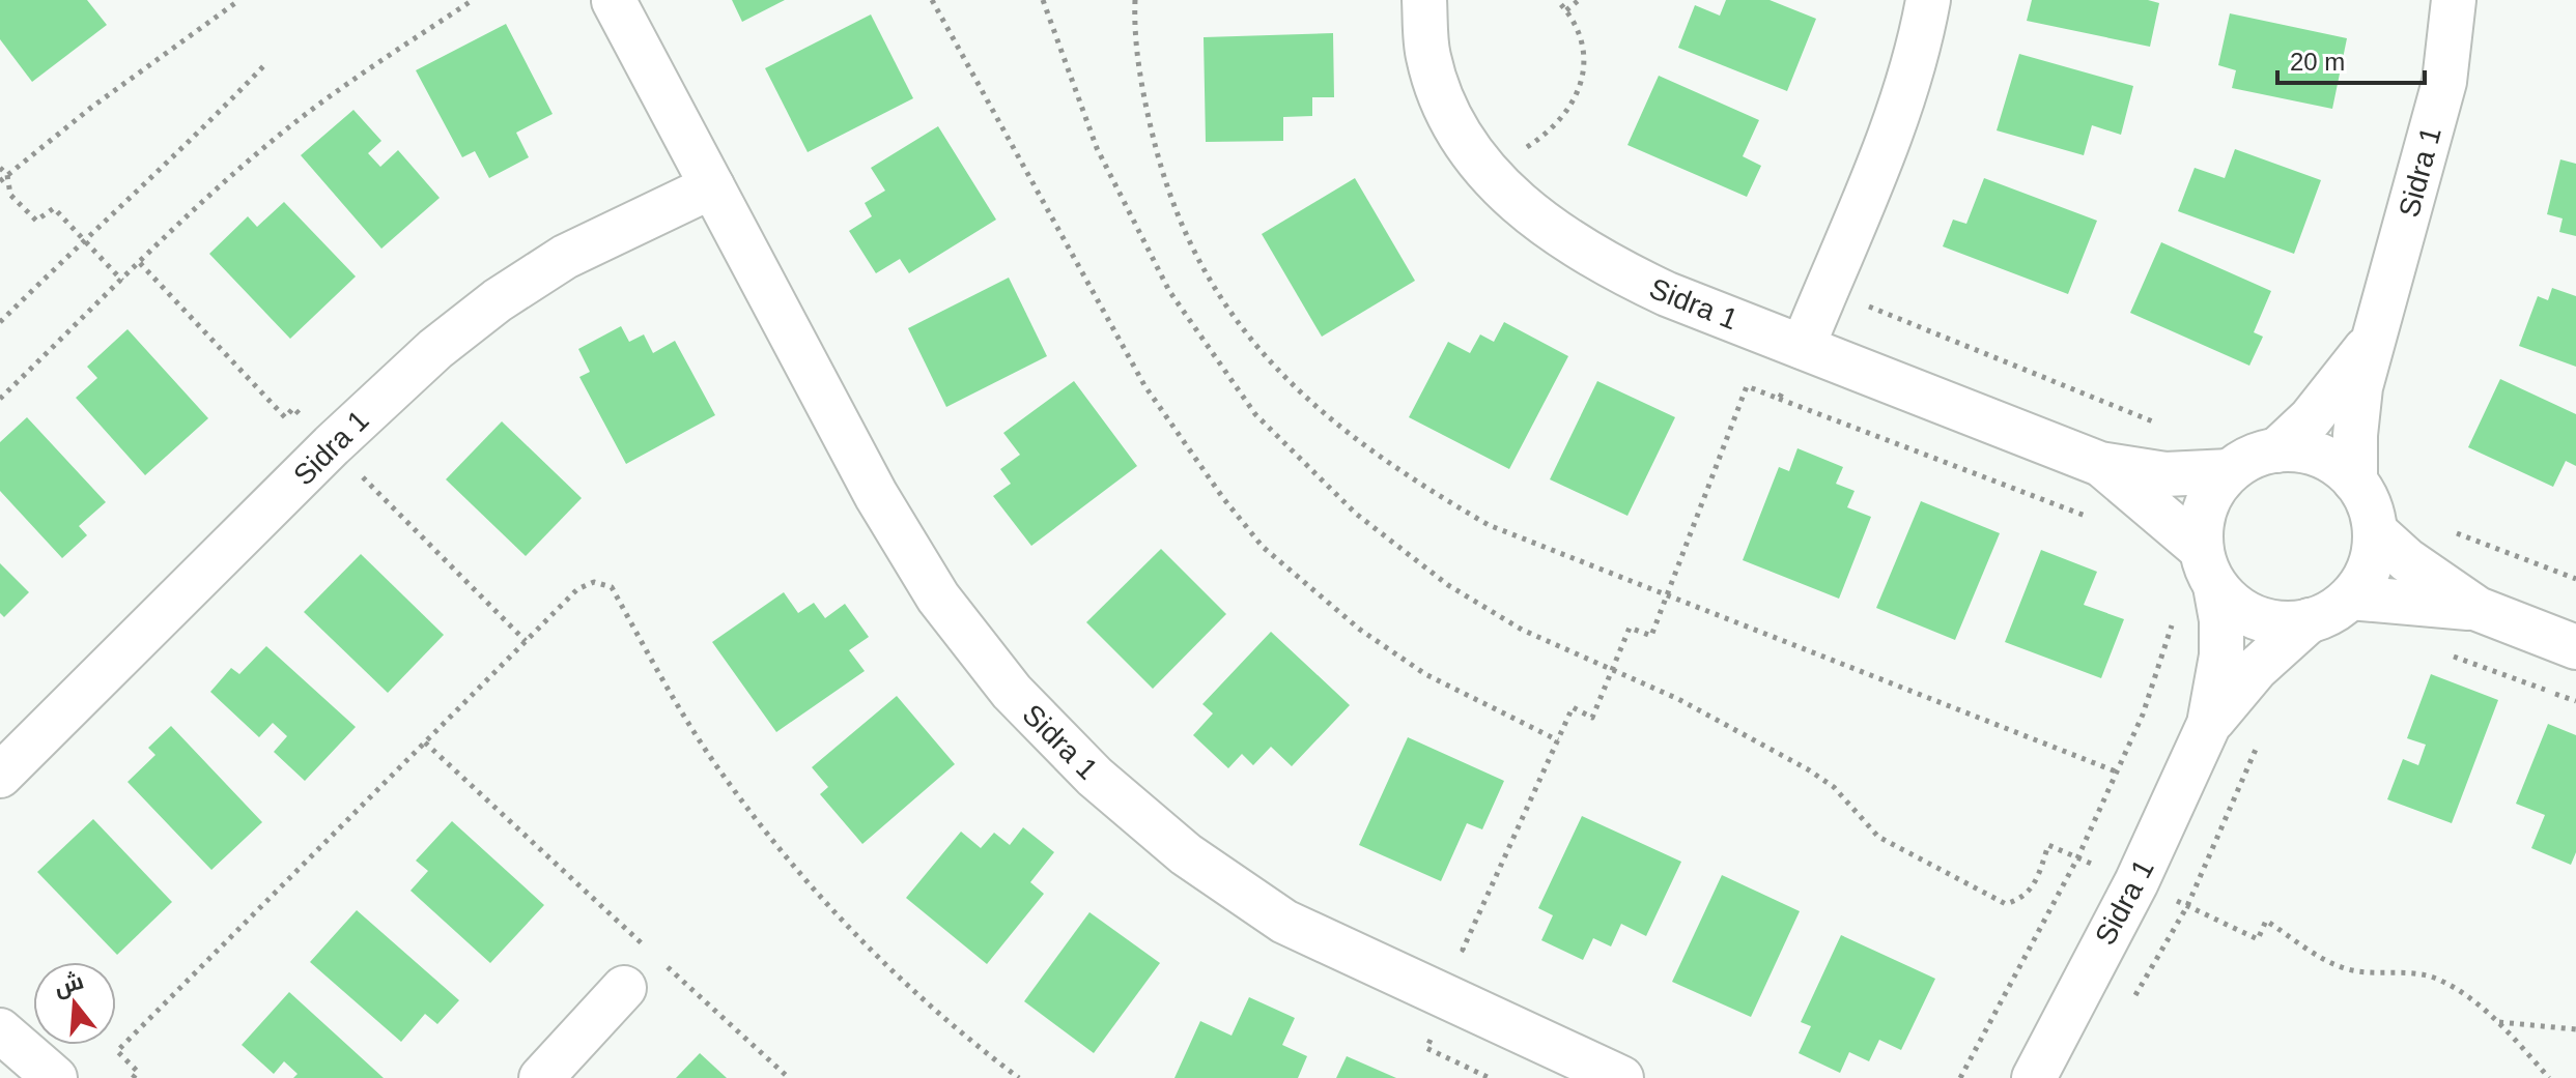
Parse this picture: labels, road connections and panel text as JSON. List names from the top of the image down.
{
  "streets": {
    "street": ["Sidra 1"]
  },
  "scale_bar": "20 m",
  "north": "top"
}
